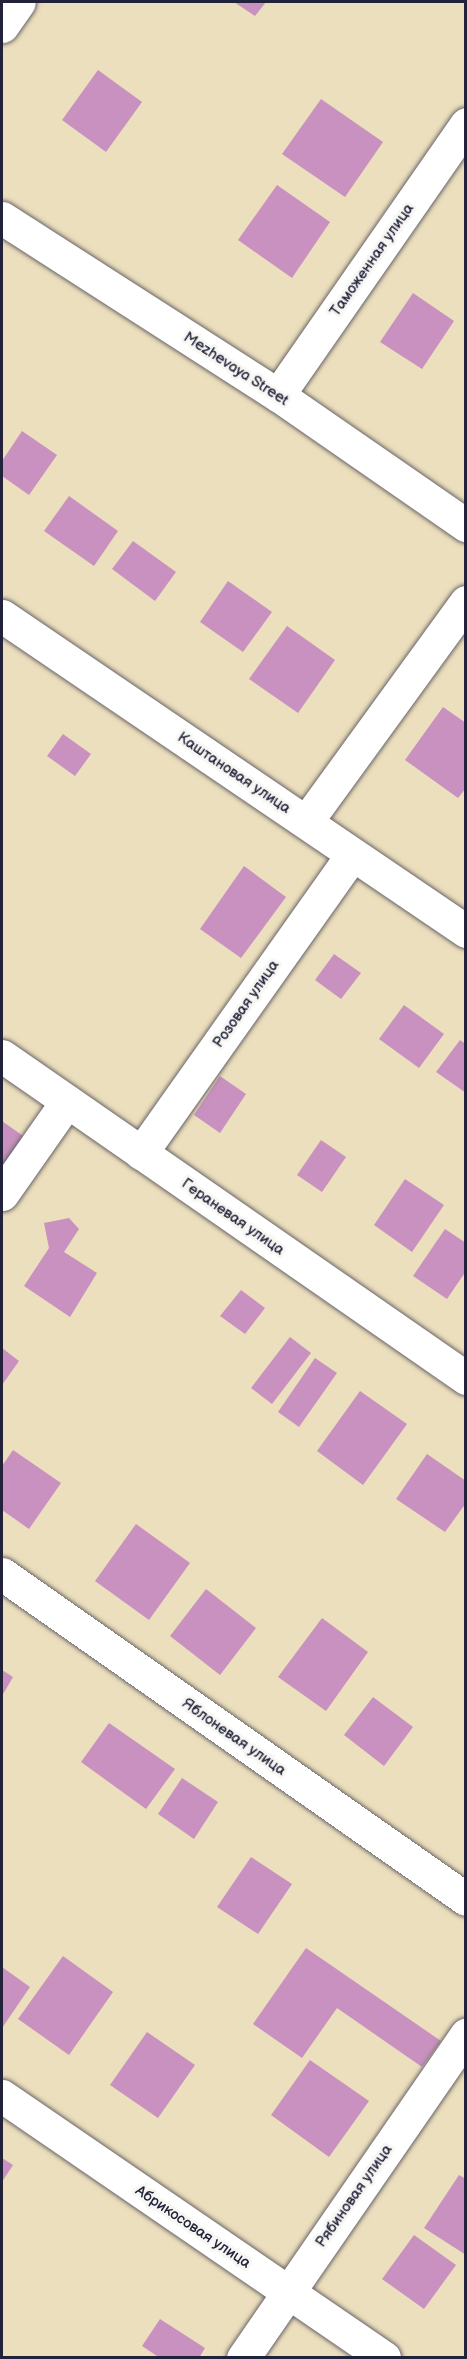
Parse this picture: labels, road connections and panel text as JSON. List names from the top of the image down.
{
  "streets": {
    "street": [
      "Таможенная улица",
      "Mezhevaya Street",
      "Каштановая улица",
      "Розовая улица",
      "Гераневая улица",
      "Яблоневая улица",
      "Рябиновая улица",
      "Абрикосовая улица"
    ]
  },
  "crossings": [
    ["Таможенная улица", "Mezhevaya Street"],
    ["Каштановая улица", "Розовая улица"],
    ["Розовая улица", "Гераневая улица"],
    ["Рябиновая улица", "Абрикосовая улица"]
  ]
}
